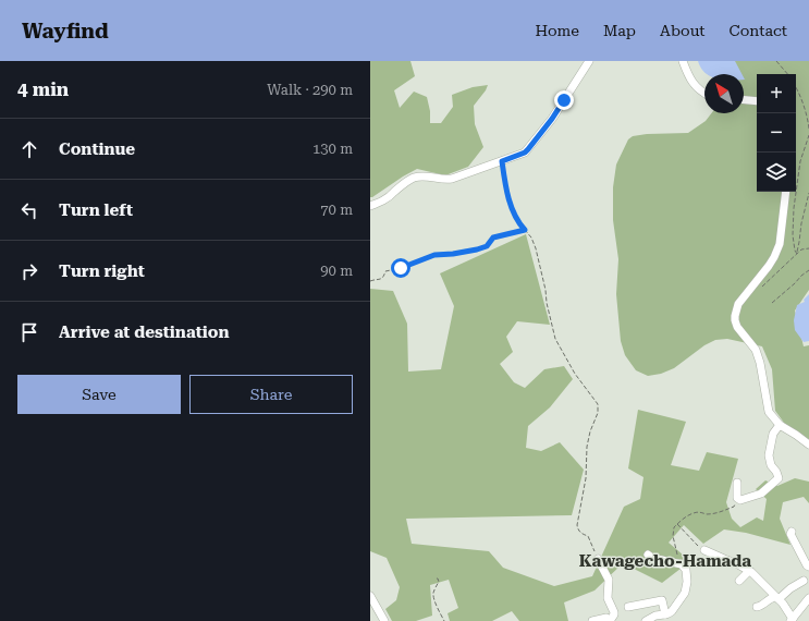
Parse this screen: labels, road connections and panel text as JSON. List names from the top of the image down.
{
  "districts": ["Kawagecho-Hamada"],
  "north": "top left",
  "page": {
    "header": "Wayfind",
    "nav": [
      "Home",
      "Map",
      "About",
      "Contact"
    ],
    "heading": ["4 min", "Walk · 290 m"],
    "map_buttons": ["+", "−"],
    "list": [
      ["Continue", "130 m"],
      ["Turn left", "70 m"],
      ["Turn right", "90 m"],
      "Arrive at destination"
    ],
    "buttons": ["Save", "Share"]
  }
}
